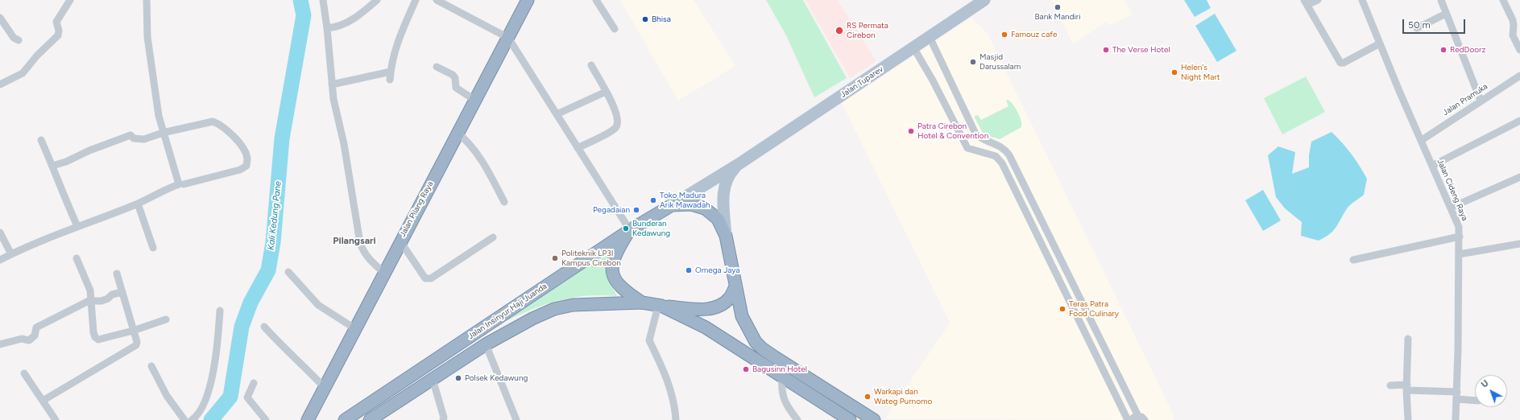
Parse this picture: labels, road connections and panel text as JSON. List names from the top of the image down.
{
  "streets": {
    "highway": ["Jalan Pilang Raya", "Jalan Insinyur Haji Juanda"],
    "main road": ["Jalan Tuparev"],
    "street": ["Jalan Pramuka", "Jalan Cideng Raya"]
  },
  "crossings": [
    ["Jalan Pramuka", "Jalan Cideng Raya"]
  ],
  "districts": ["Pilangsari"],
  "water": ["Kali Kedung Pane"],
  "places": [
    "Bank Mandiri",
    "Bhisa",
    "RS Permata Cirebon",
    "Famouz cafe",
    "The Verse Hotel",
    "RedDoorz",
    "Masjid Darussalam",
    "Helen's Night Mart",
    "Patra Cirebon Hotel & Convention",
    "Toko Madura Arik Mawadah",
    "Pegadaian",
    "Bunderan Kedawung",
    "Politeknik LP3I Kampus Cirebon",
    "Omega Jaya",
    "Teras Patra Food Culinary",
    "Bagusinn Hotel",
    "Polsek Kedawung",
    "Warkapi dan Wateg Purnomo"
  ],
  "scale_bar": "50 m",
  "north": "top left"
}
